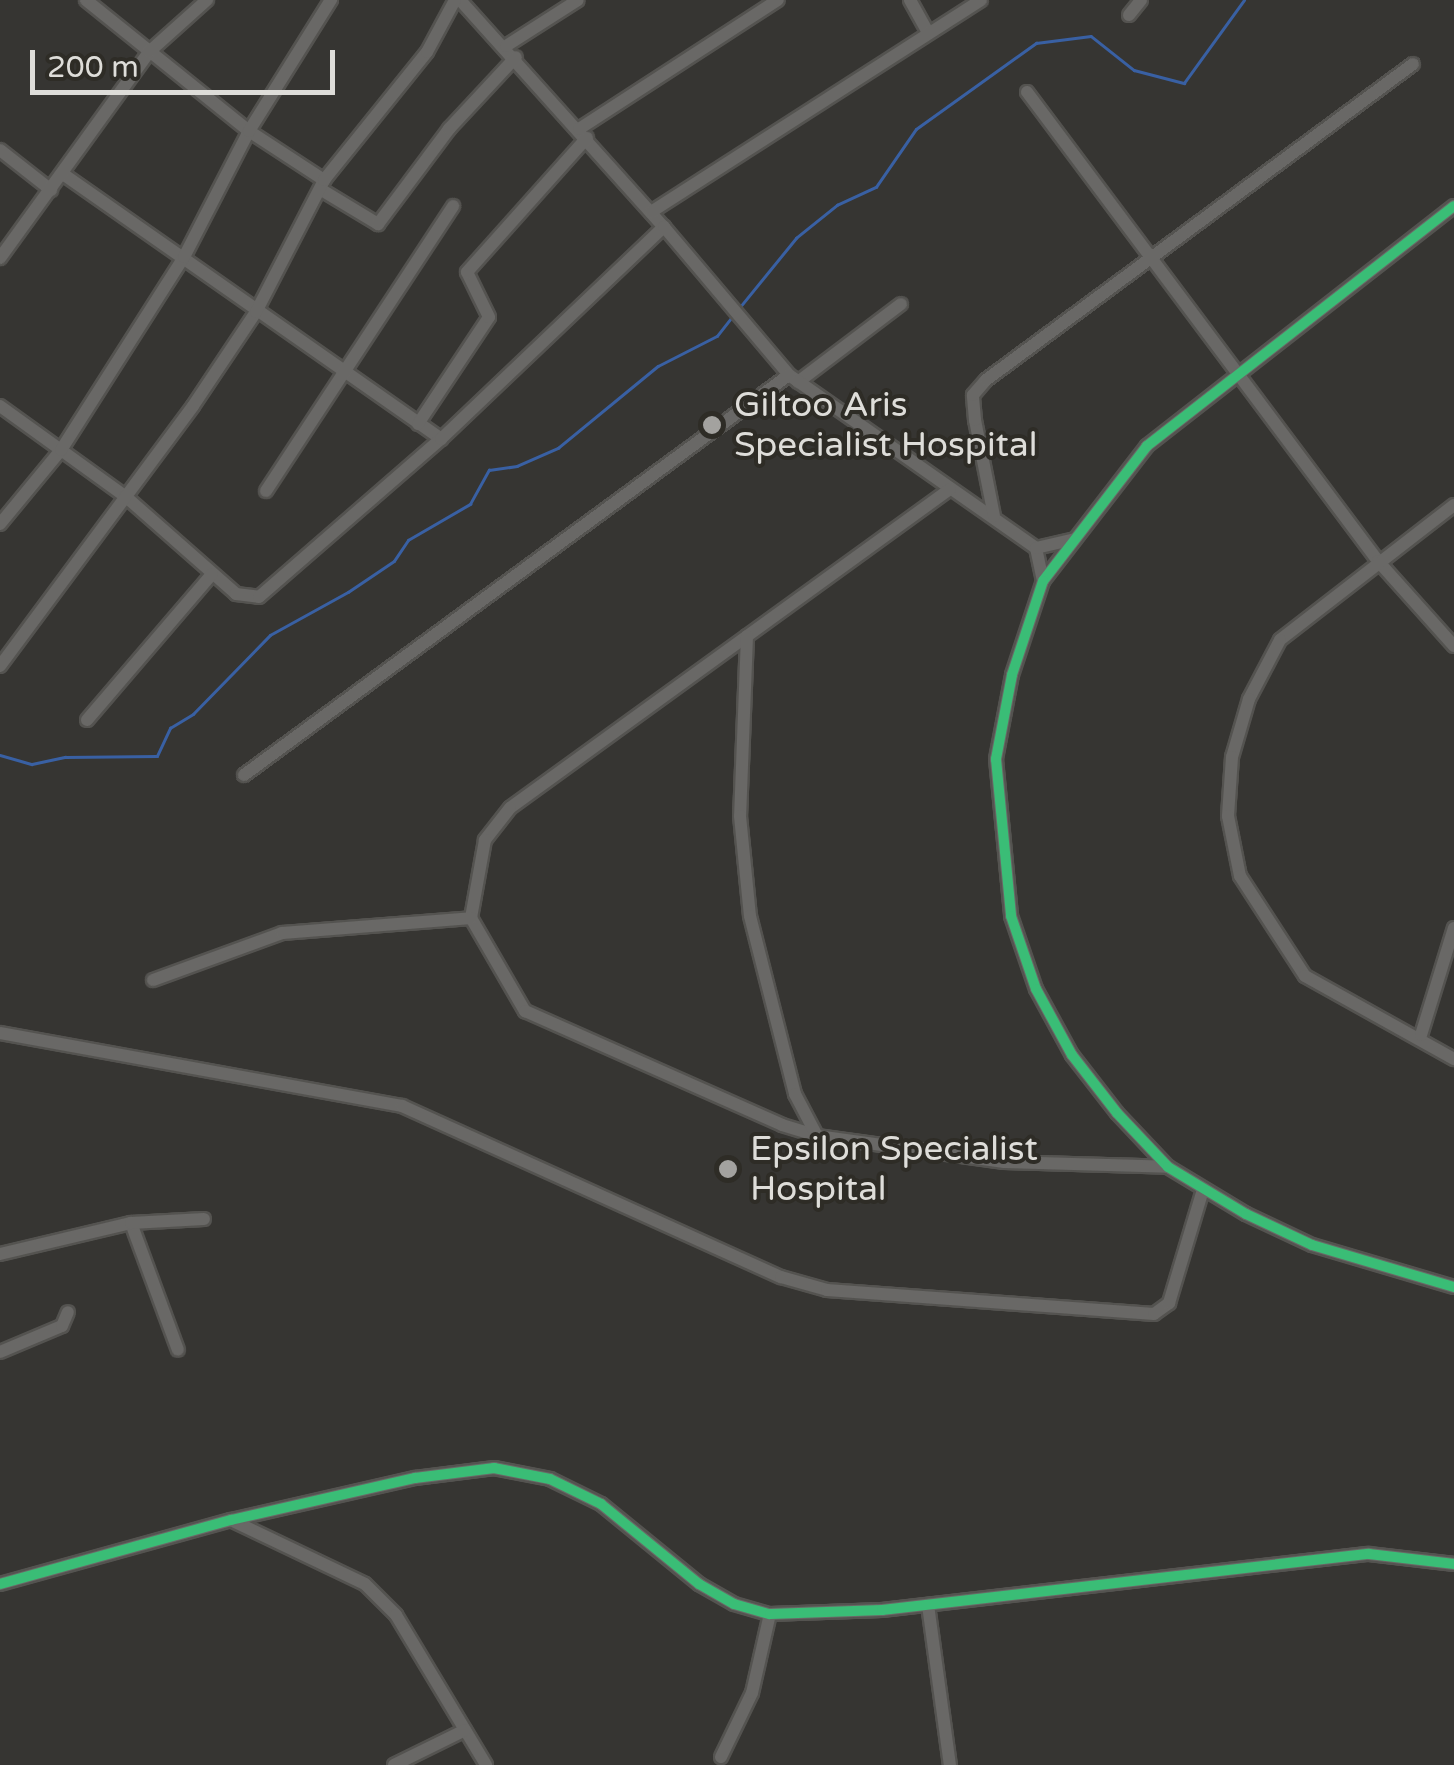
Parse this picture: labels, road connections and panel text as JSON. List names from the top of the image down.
{
  "places": ["Giltoo Aris Specialist Hospital", "Epsilon Specialist Hospital"],
  "scale_bar": "200 m"
}
